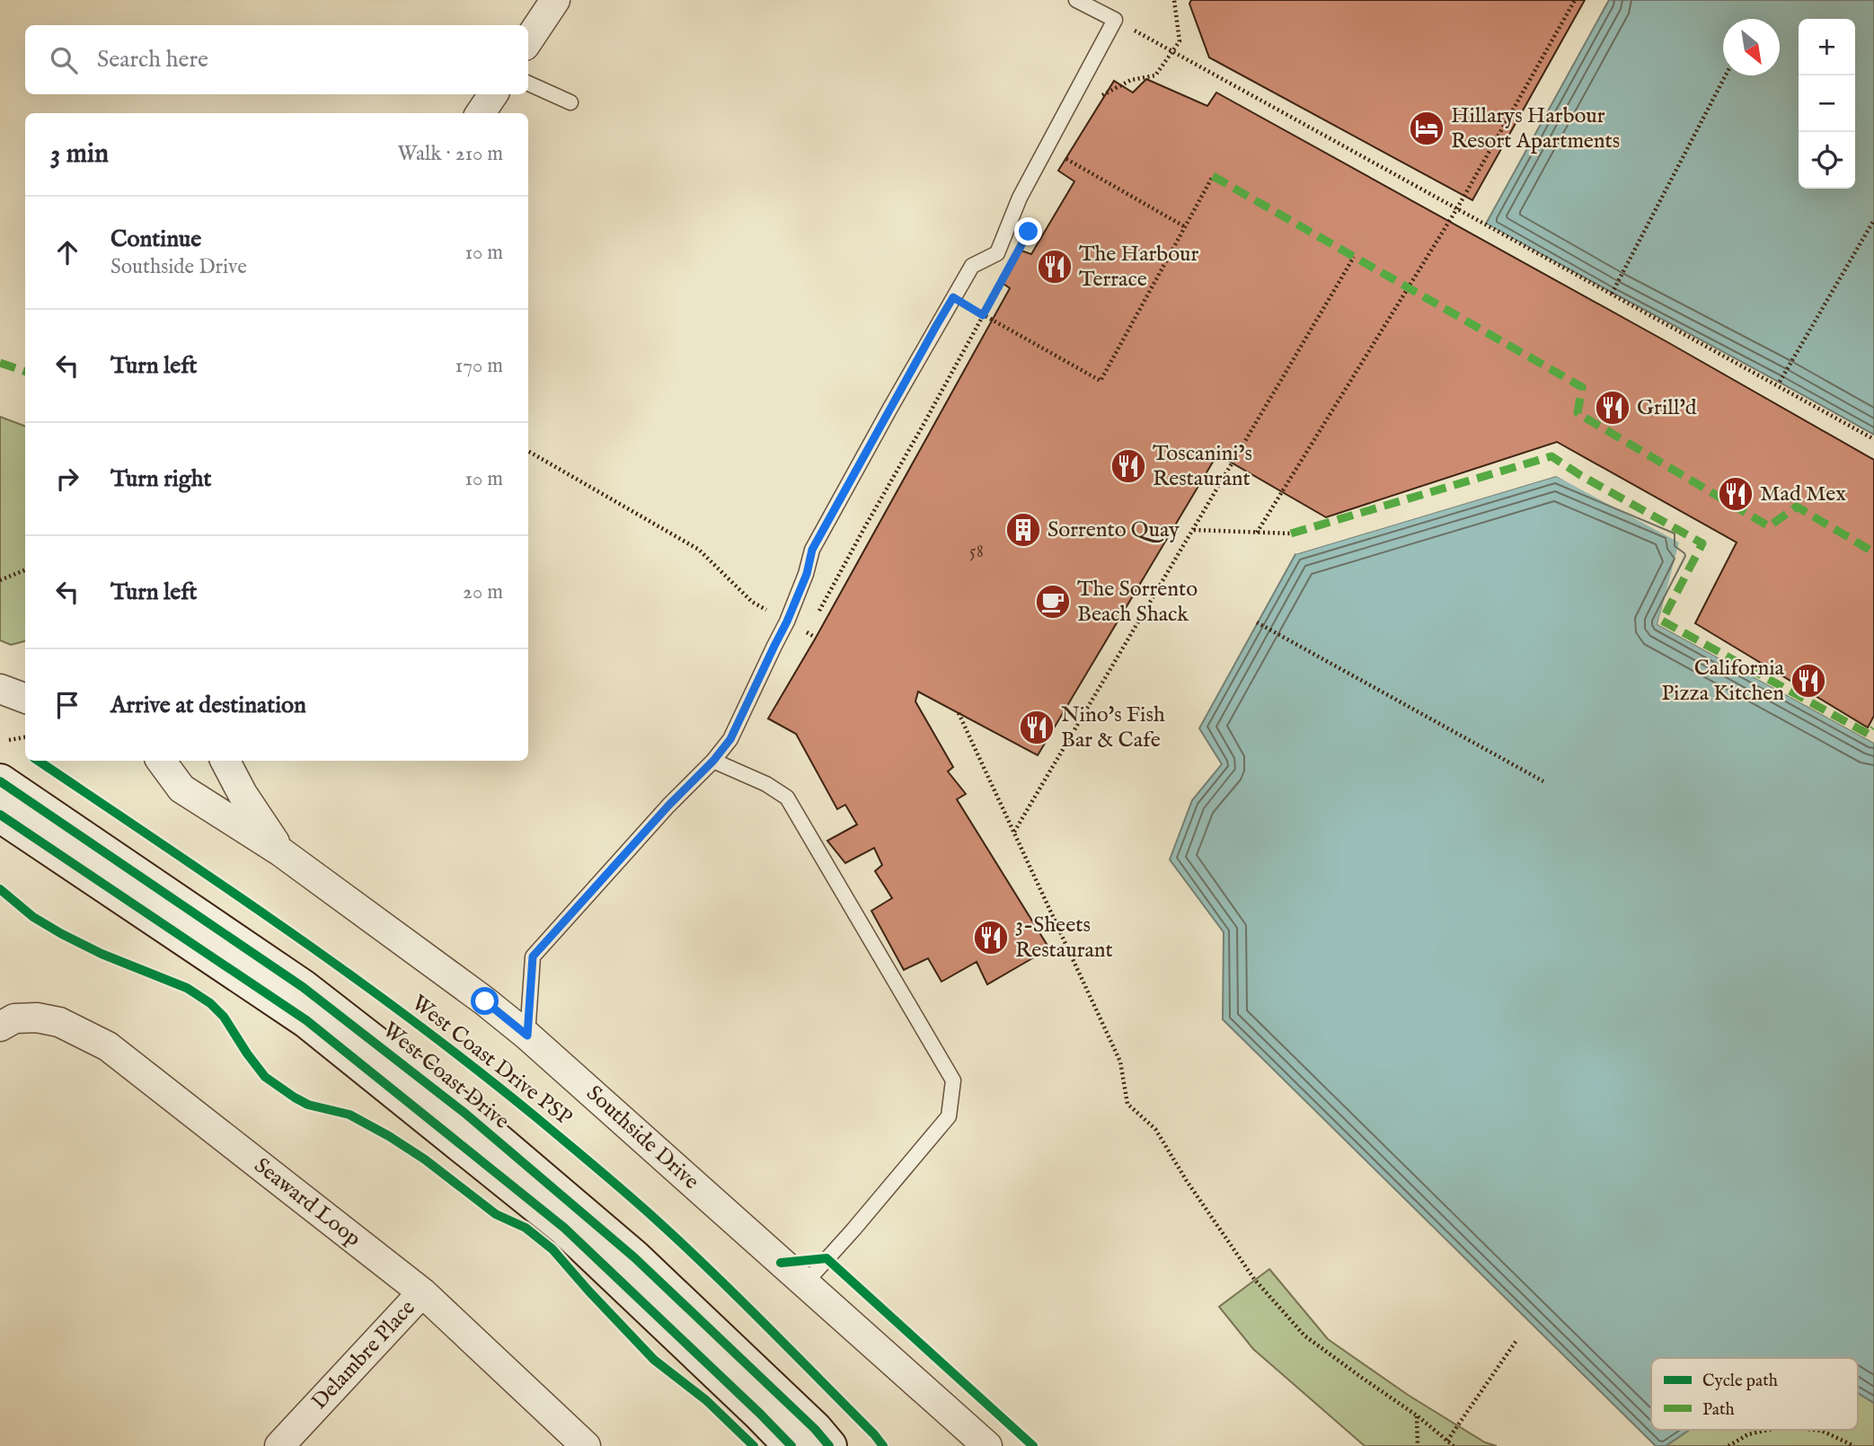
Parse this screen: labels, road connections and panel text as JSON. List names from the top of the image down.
{
  "streets": {
    "main road": ["West Coast Drive"],
    "street": ["Southside Drive", "Seaward Loop", "Delambre Place"],
    "cycle path": ["West Coast Drive PSP"]
  },
  "crossings": [
    ["Seaward Loop", "Delambre Place"]
  ],
  "places": {
    "hotel": ["Hillarys Harbour Resort Apartments"],
    "restaurant": [
      "The Harbour Terrace",
      "Grill'd",
      "Toscanini’s Restaurant",
      "Mad Mex",
      "California Pizza Kitchen",
      "Nino's Fish Bar & Cafe",
      "3-Sheets Restaurant"
    ],
    "building": ["Sorrento Quay"],
    "cafe": ["The Sorrento Beach Shack"]
  },
  "house_numbers": ["58"],
  "legend": ["Cycle path", "Path"],
  "north": "bottom right",
  "page": {
    "map_buttons": ["+", "−"],
    "search": "Search here",
    "heading": ["3 min", "Walk · 210 m"],
    "list": [
      ["Continue", "Southside Drive", "10 m"],
      ["Turn left", "170 m"],
      ["Turn right", "10 m"],
      ["Turn left", "20 m"],
      "Arrive at destination"
    ]
  }
}
